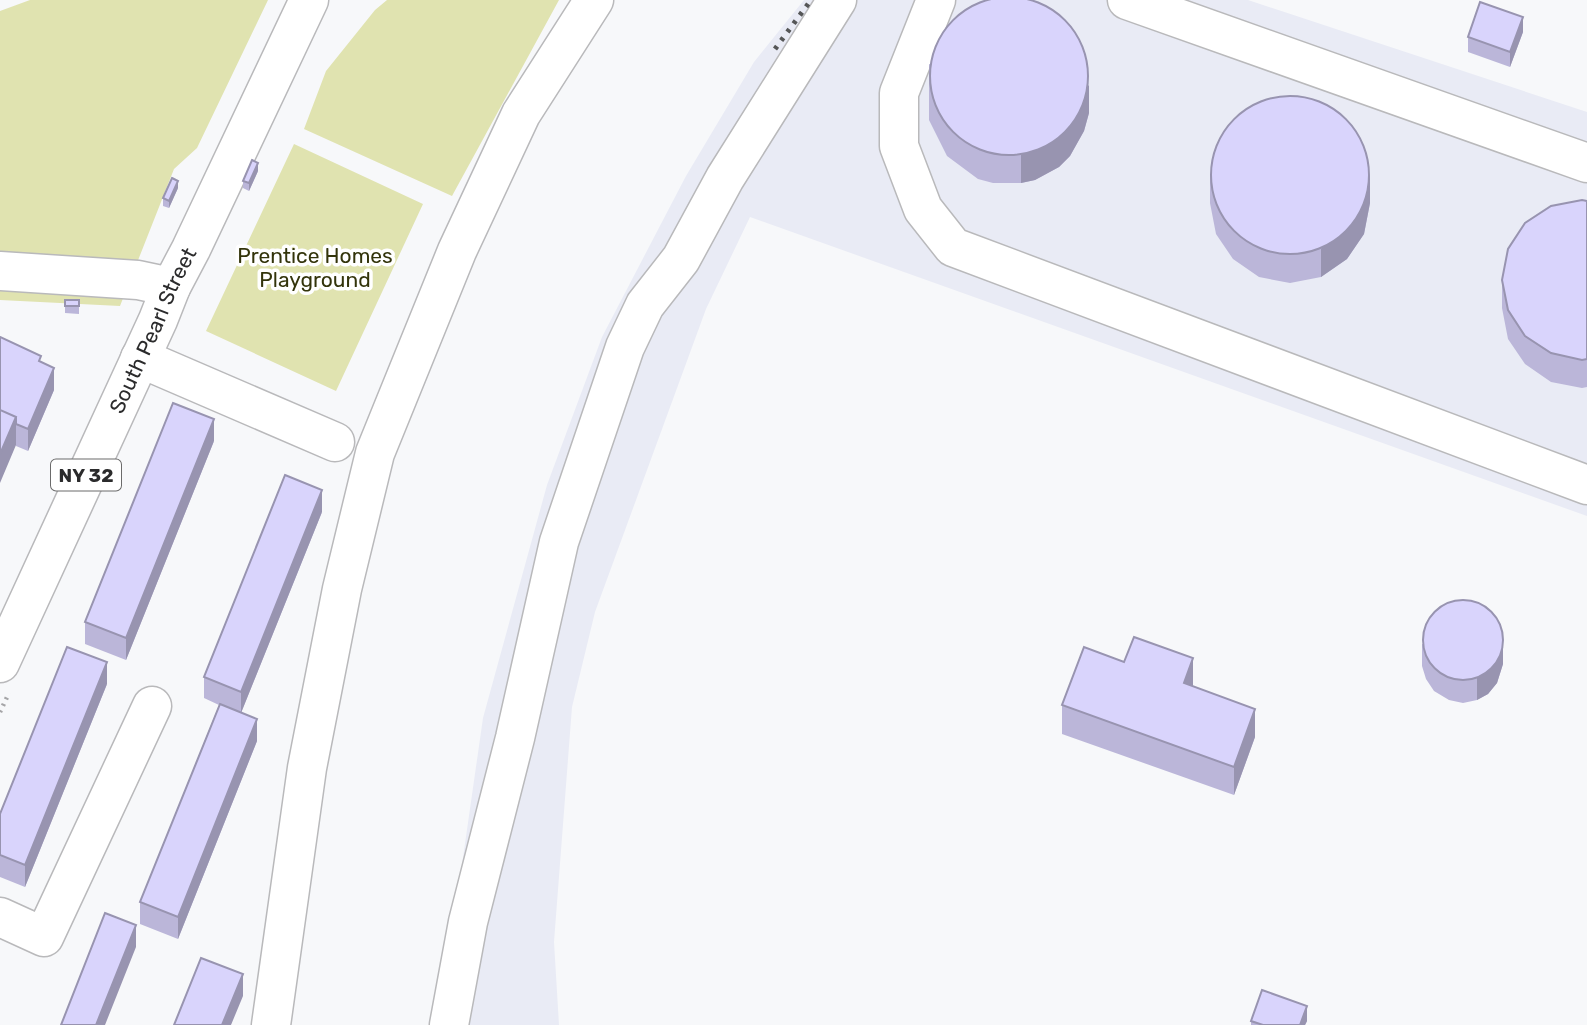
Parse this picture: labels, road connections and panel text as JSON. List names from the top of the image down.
{
  "streets": {
    "main road": ["South Pearl Street", "NY 32"]
  },
  "parks": ["Prentice Homes Playground"]
}
